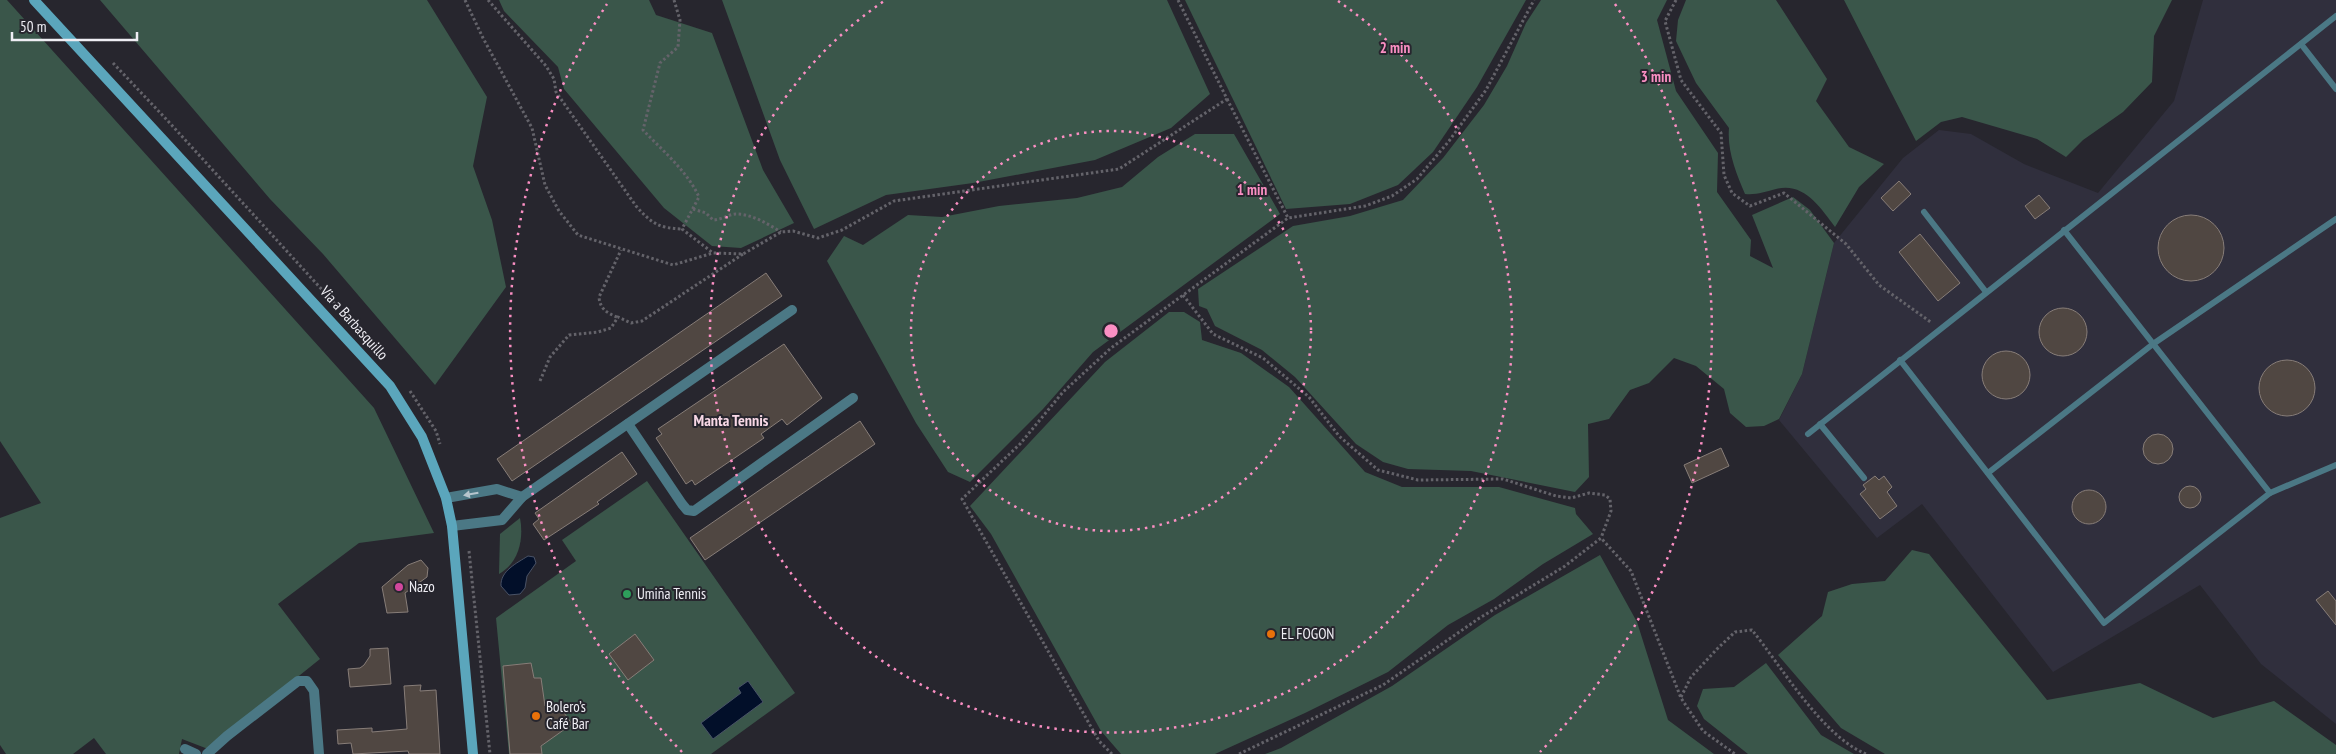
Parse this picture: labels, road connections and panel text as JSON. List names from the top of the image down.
{
  "streets": {
    "main road": ["Via a Barbasquillo"]
  },
  "districts": ["Manta Tennis"],
  "places": [
    "Nazo",
    "Umiña Tennis",
    "EL FOGON",
    "Bolero’s Café Bar"
  ],
  "scale_bar": "50 m",
  "rings": ["2 min", "3 min", "1 min"]
}
